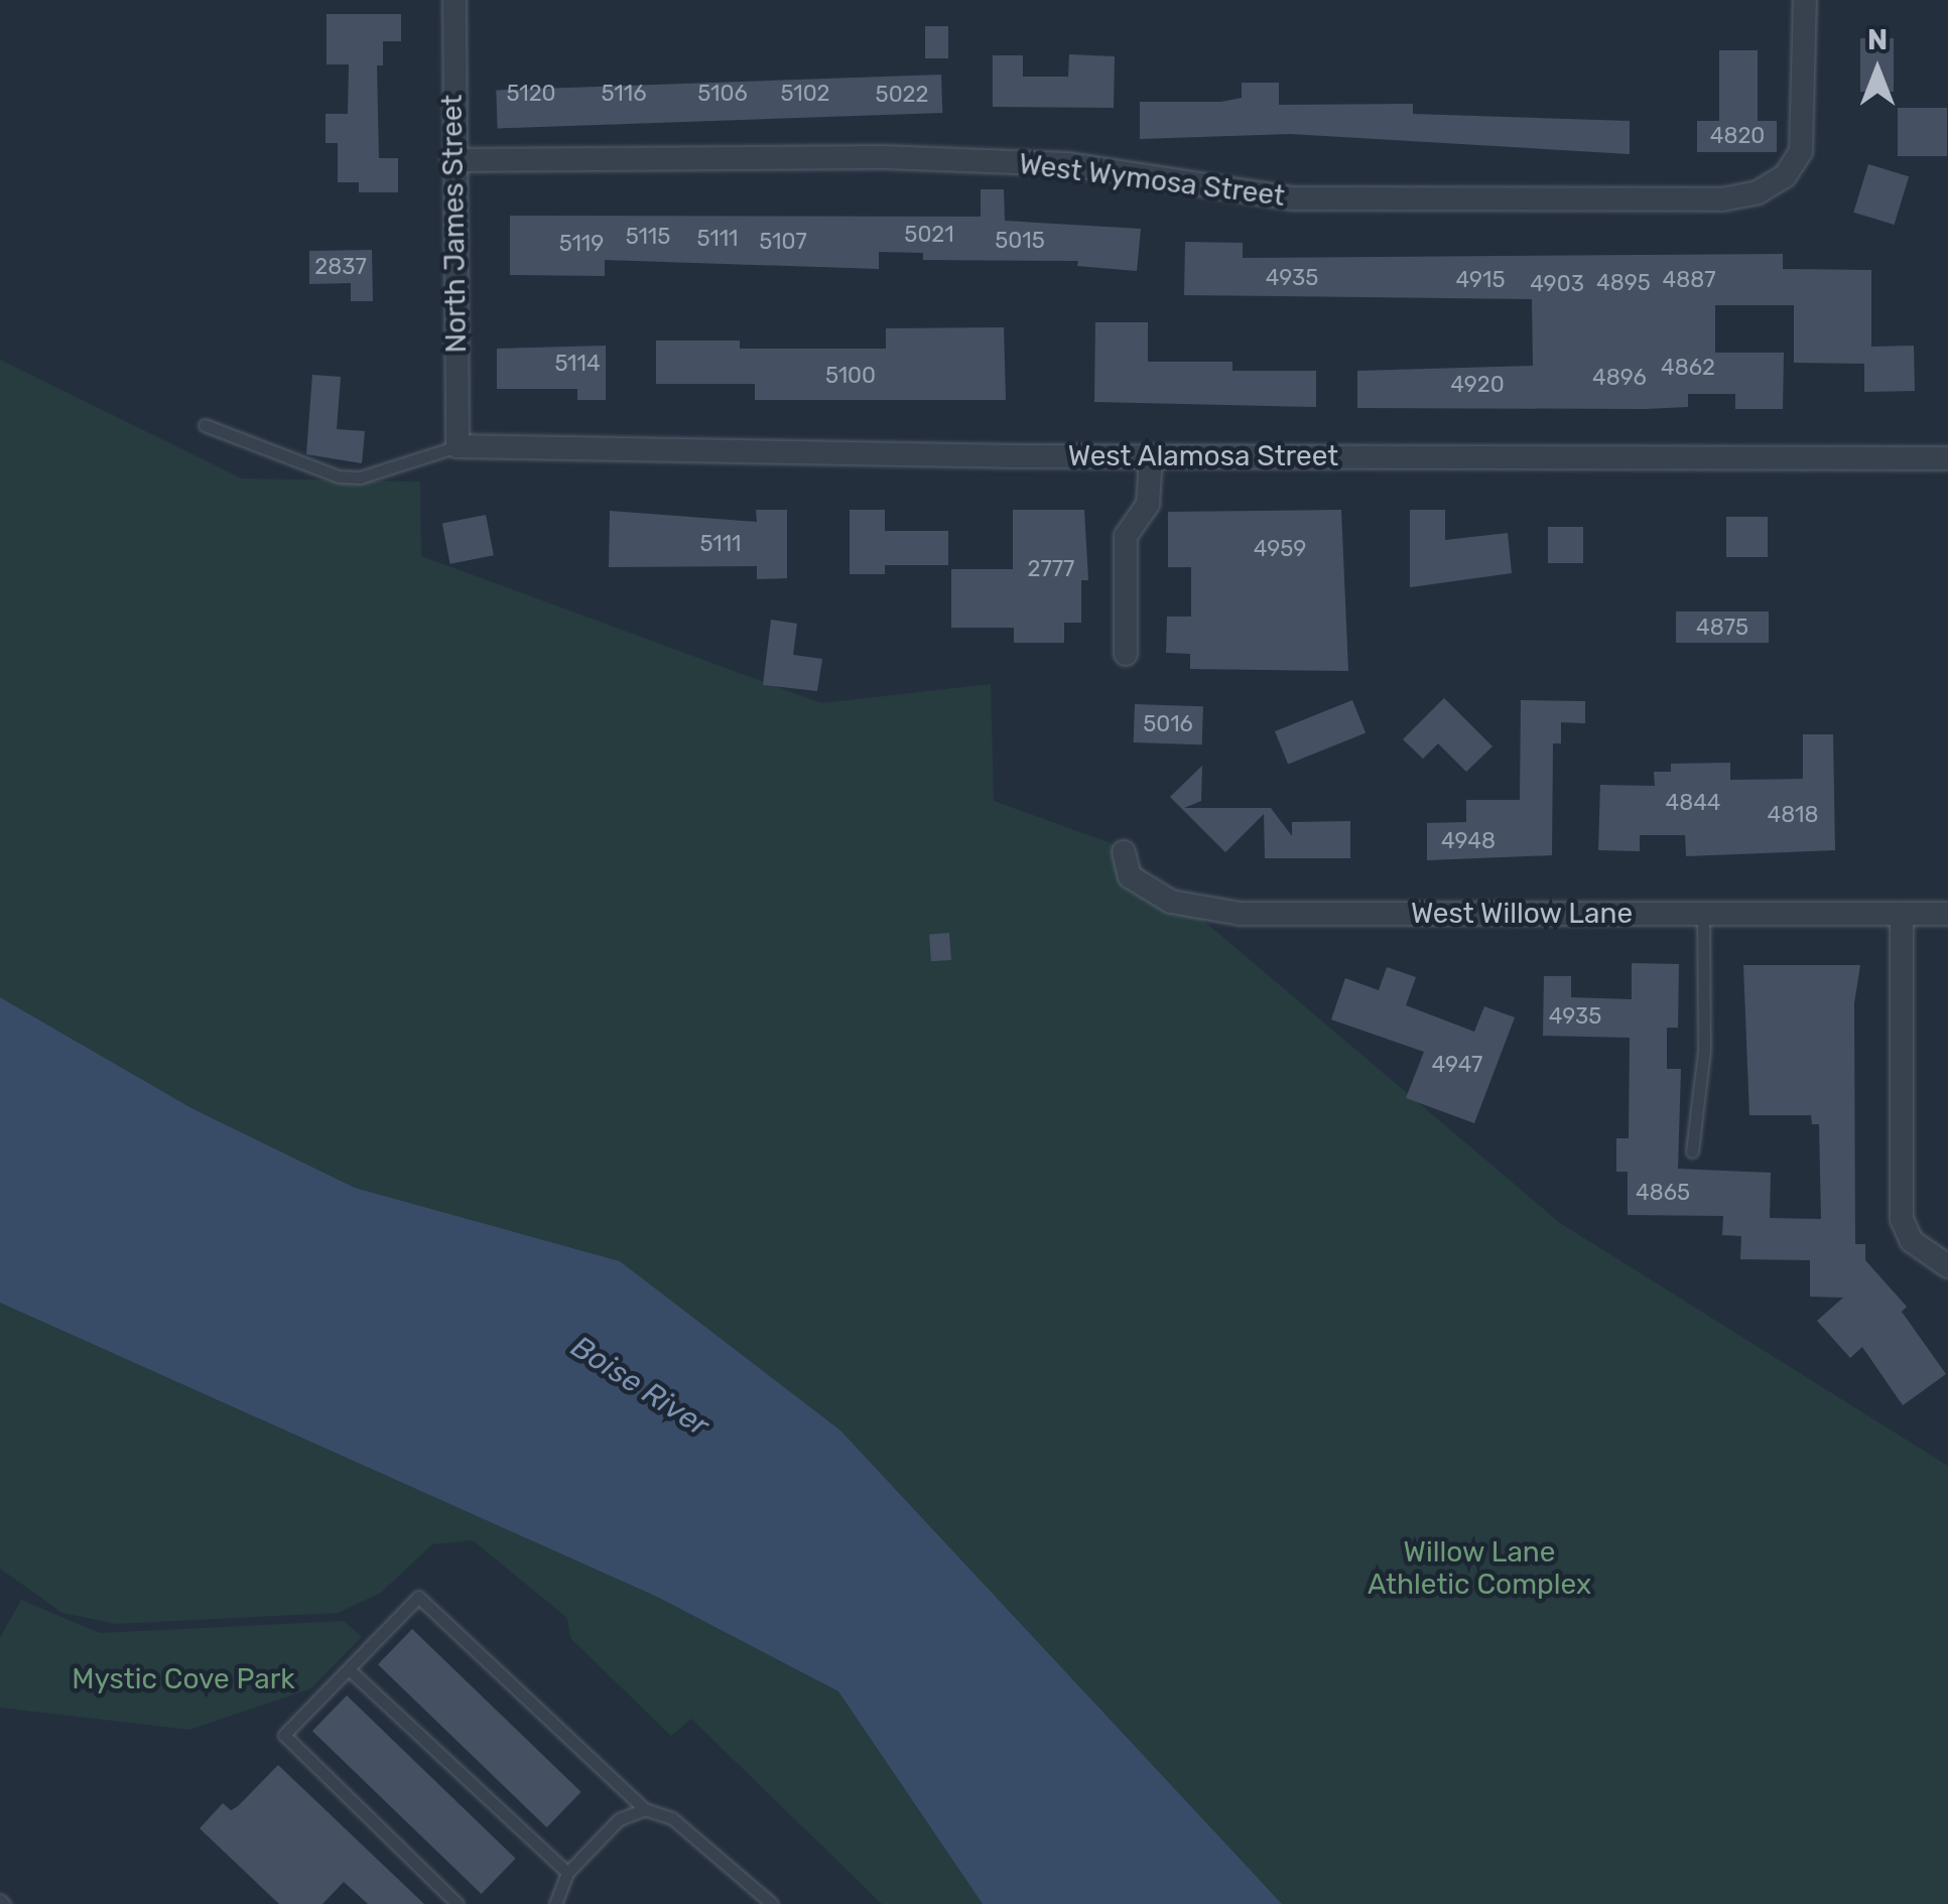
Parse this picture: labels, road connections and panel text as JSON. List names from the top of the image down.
{
  "streets": {
    "street": [
      "West Wymosa Street",
      "North James Street",
      "West Alamosa Street",
      "West Willow Lane"
    ]
  },
  "crossings": [
    ["West Wymosa Street", "North James Street"],
    ["North James Street", "West Alamosa Street"]
  ],
  "water": ["Boise River"],
  "parks": ["Willow Lane Athletic Complex", "Mystic Cove Park"],
  "house_numbers": [
    "5120",
    "5116",
    "5106",
    "5102",
    "5022",
    "4820",
    "5021",
    "5115",
    "5111",
    "5015",
    "5107",
    "5119",
    "2837",
    "4935",
    "4915",
    "4887",
    "4895",
    "4903",
    "5114",
    "4862",
    "5100",
    "4896",
    "4920",
    "5111",
    "4959",
    "2777",
    "4875",
    "5016",
    "4844",
    "4818",
    "4948",
    "4935",
    "4947",
    "4865"
  ],
  "north": "top"
}
